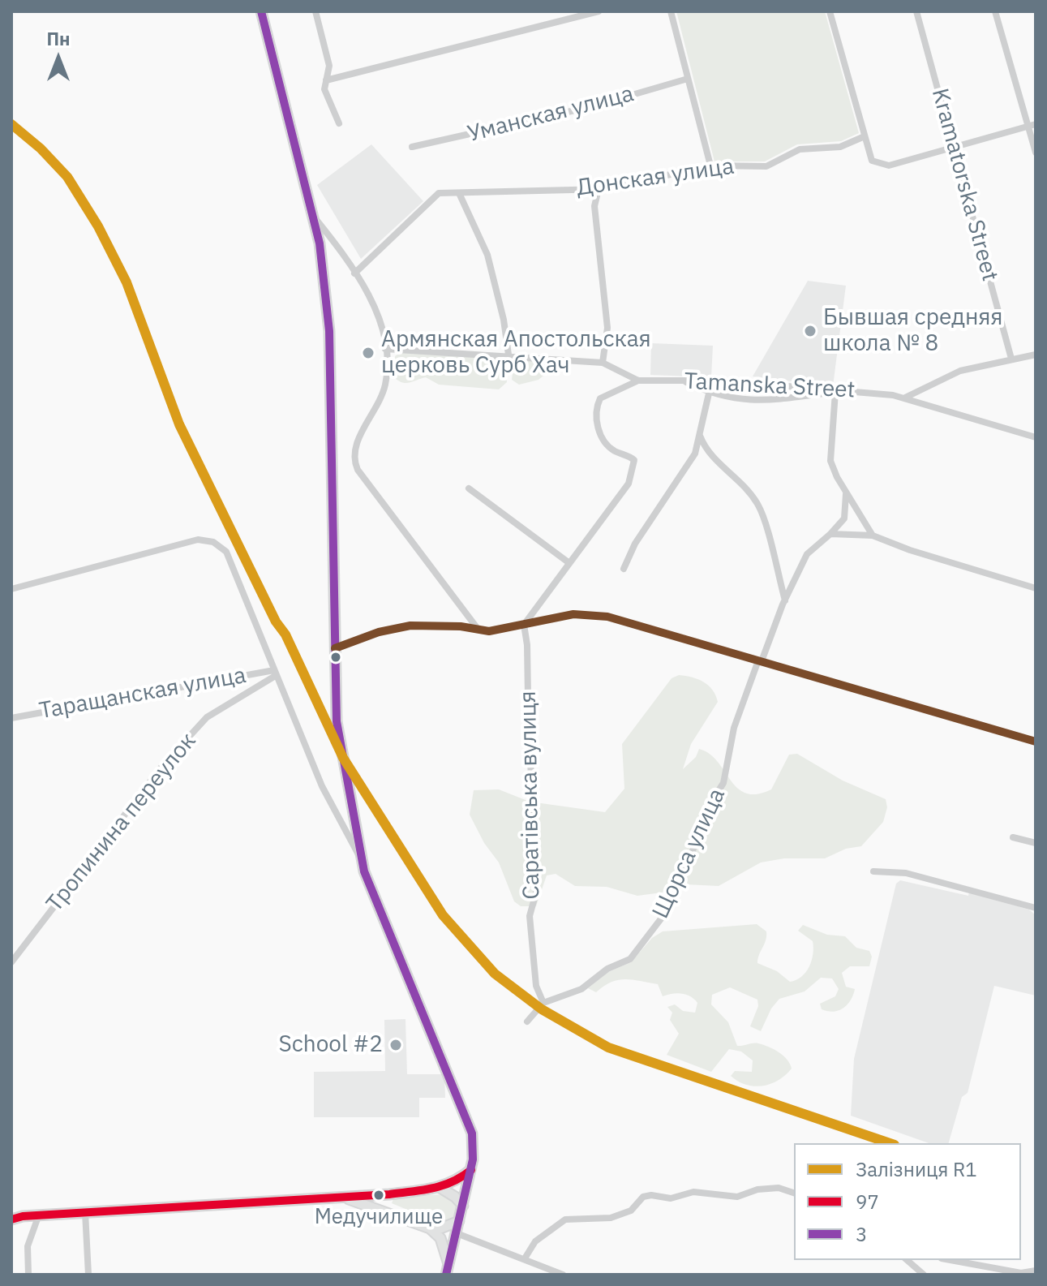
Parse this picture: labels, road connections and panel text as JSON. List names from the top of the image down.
{
  "streets": {
    "street": [
      "Уманская улица",
      "Донская улица",
      "Kramatorska Street",
      "Tamanska Street",
      "Таращанская улица",
      "Саратівська вулиця",
      "Тропинина переулок",
      "Щорса улица"
    ]
  },
  "crossings": [
    ["Таращанская улица", "Тропинина переулок"],
    ["Саратівська вулиця", "Щорса улица"]
  ],
  "places": [
    "Бывшая средняя школа № 8",
    "Армянская Апостольская церковь Сурб Хач",
    "School #2",
    "Медучилище"
  ],
  "lines": ["transit line 3", "rail line R1", "transit line 97"],
  "legend": ["Залізниця R1", "97", "3"],
  "north": "top"
}
